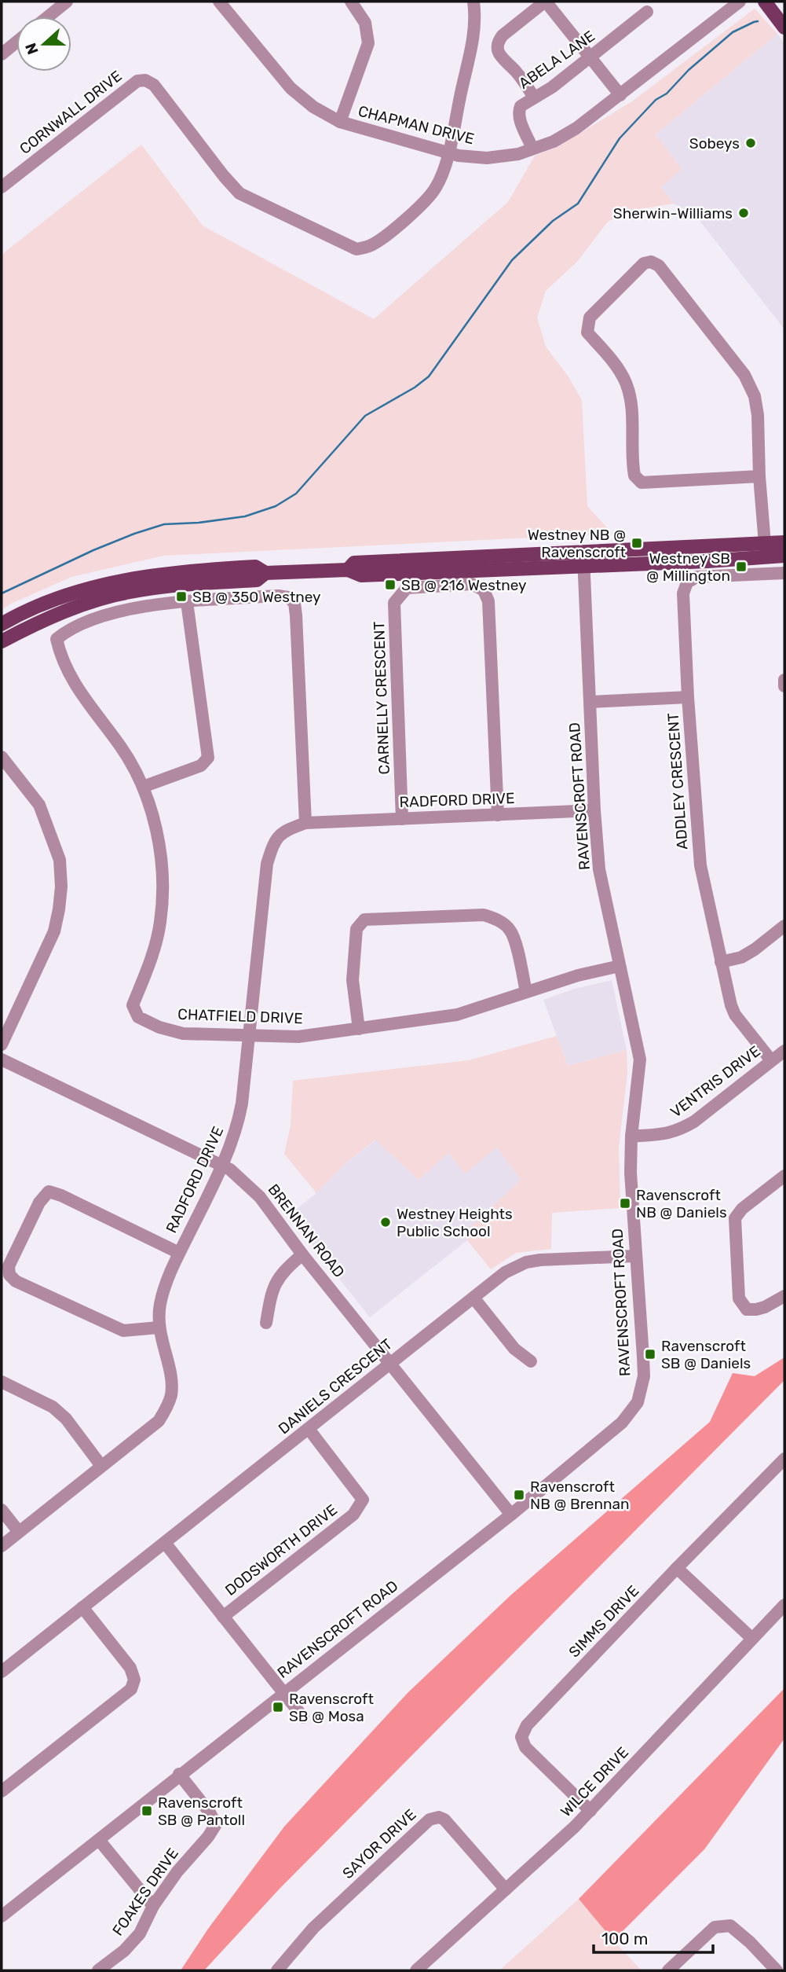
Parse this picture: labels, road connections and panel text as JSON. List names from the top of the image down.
{
  "streets": {
    "street": [
      "ABELA LANE",
      "CORNWALL DRIVE",
      "CHAPMAN DRIVE",
      "CARNELLY CRESCENT",
      "ADDLEY CRESCENT",
      "RAVENSCROFT ROAD",
      "RADFORD DRIVE",
      "CHATFIELD DRIVE",
      "VENTRIS DRIVE",
      "BRENNAN ROAD",
      "DANIELS CRESCENT",
      "DODSWORTH DRIVE",
      "SIMMS DRIVE",
      "WILCE DRIVE",
      "SAYOR DRIVE",
      "FOAKES DRIVE"
    ]
  },
  "crossings": [
    ["ABELA LANE", "CHAPMAN DRIVE"],
    ["CORNWALL DRIVE", "CHAPMAN DRIVE"],
    ["CARNELLY CRESCENT", "RADFORD DRIVE"],
    ["ADDLEY CRESCENT", "VENTRIS DRIVE"],
    ["RAVENSCROFT ROAD", "RADFORD DRIVE"],
    ["RAVENSCROFT ROAD", "CHATFIELD DRIVE"],
    ["RAVENSCROFT ROAD", "VENTRIS DRIVE"],
    ["RAVENSCROFT ROAD", "BRENNAN ROAD"],
    ["RAVENSCROFT ROAD", "DANIELS CRESCENT"],
    ["RAVENSCROFT ROAD", "FOAKES DRIVE"],
    ["RADFORD DRIVE", "CHATFIELD DRIVE"],
    ["RADFORD DRIVE", "BRENNAN ROAD"],
    ["BRENNAN ROAD", "DANIELS CRESCENT"],
    ["DANIELS CRESCENT", "DODSWORTH DRIVE"],
    ["SIMMS DRIVE", "WILCE DRIVE"],
    ["WILCE DRIVE", "SAYOR DRIVE"]
  ],
  "places": {
    "other": ["Sobeys", "Sherwin-Williams", "Westney Heights Public School"],
    "transit": [
      "Westney NB @ Ravenscroft",
      "Westney SB @ Millington",
      "SB @ 216 Westney",
      "SB @ 350 Westney",
      "Ravenscroft NB @ Daniels",
      "Ravenscroft SB @ Daniels",
      "Ravenscroft NB @ Brennan",
      "Ravenscroft SB @ Mosa",
      "Ravenscroft SB @ Pantoll"
    ]
  },
  "scale_bar": "100 m",
  "north": "left"
}
